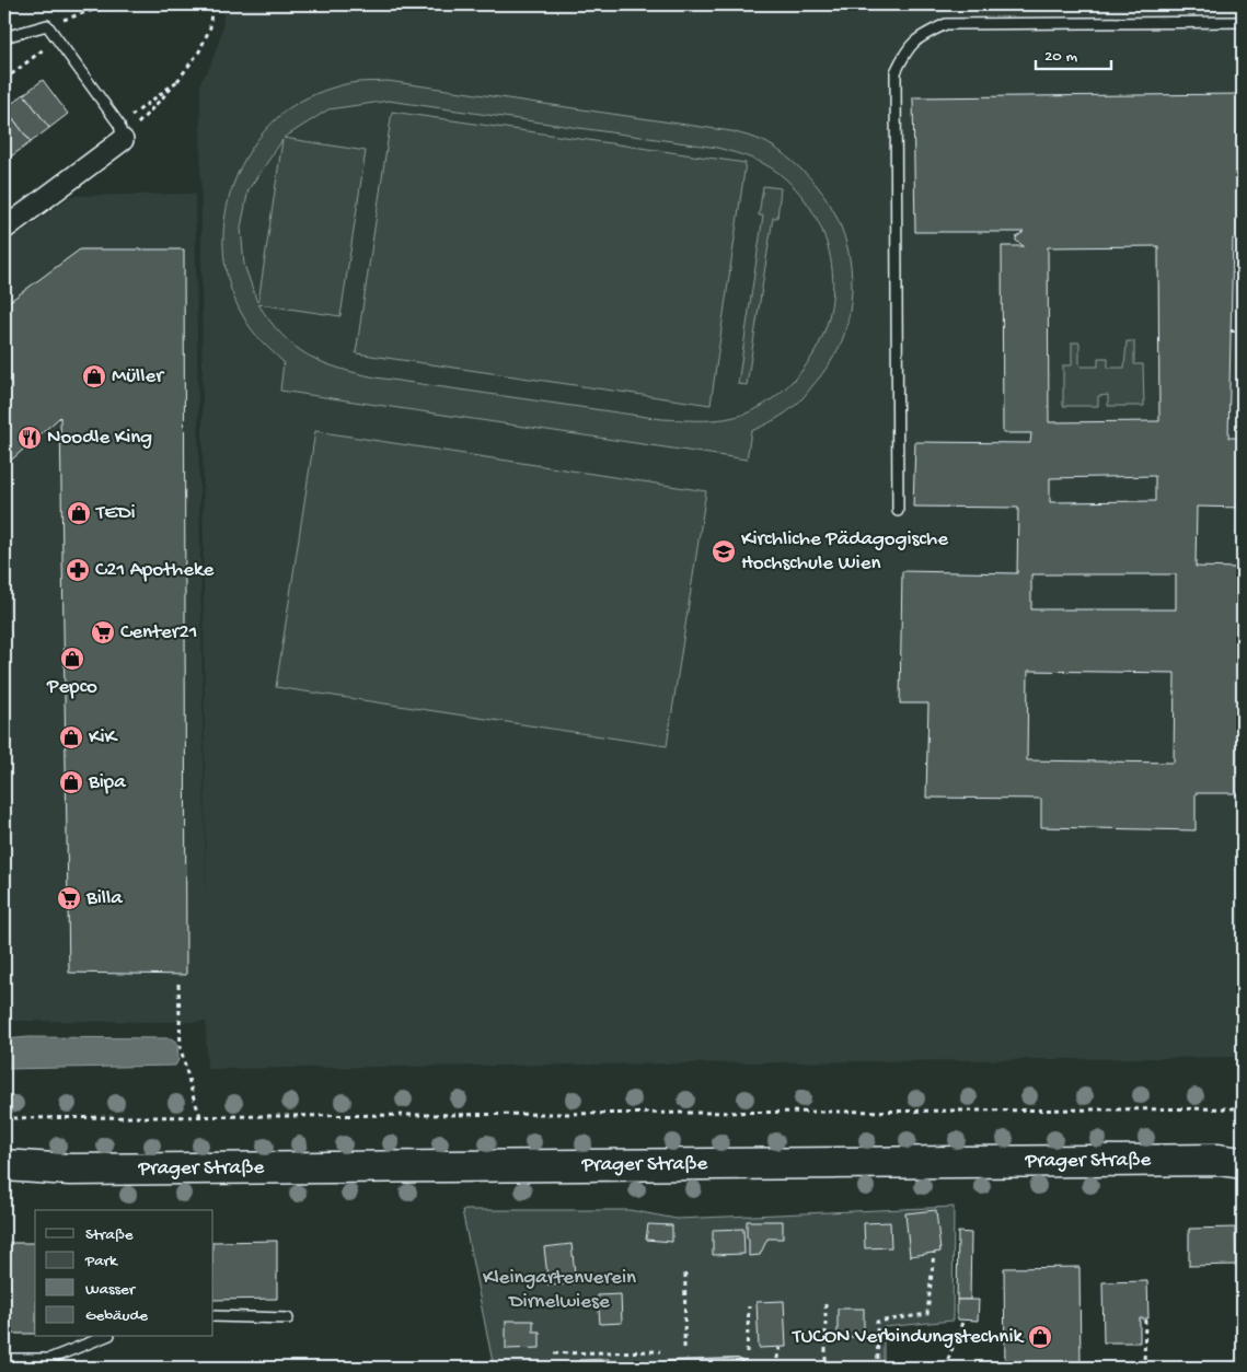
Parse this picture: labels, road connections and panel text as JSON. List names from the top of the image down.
{
  "streets": {
    "main road": ["Prager Straße"]
  },
  "parks": ["Kleingartenverein Dirnelwiese"],
  "places": {
    "shop": [
      "Müller",
      "TEDi",
      "Pepco",
      "KiK",
      "Bipa",
      "TUCON Verbindungstechnik"
    ],
    "restaurant": ["Noodle King"],
    "school or university": ["Kirchliche Pädagogische Hochschule Wien"],
    "pharmacy": ["C21 Apotheke"],
    "supermarket": ["Center21", "Billa"]
  },
  "legend": [
    "Straße",
    "Park",
    "Wasser",
    "Gebäude"
  ],
  "scale_bar": "20 m"
}
